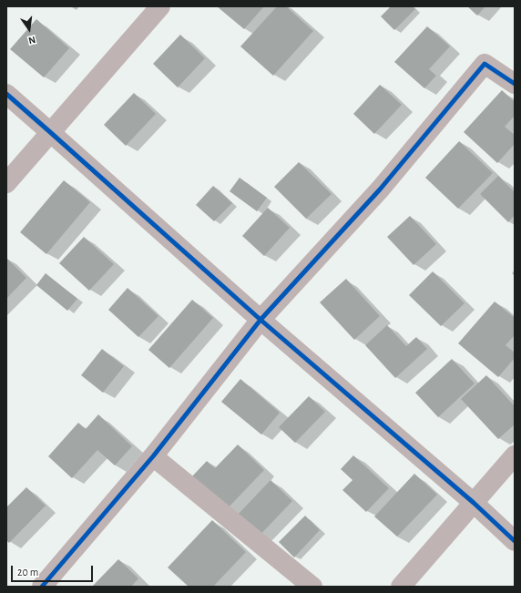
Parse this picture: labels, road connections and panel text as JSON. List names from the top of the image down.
{
  "scale_bar": "20 m",
  "north": "bottom"
}
